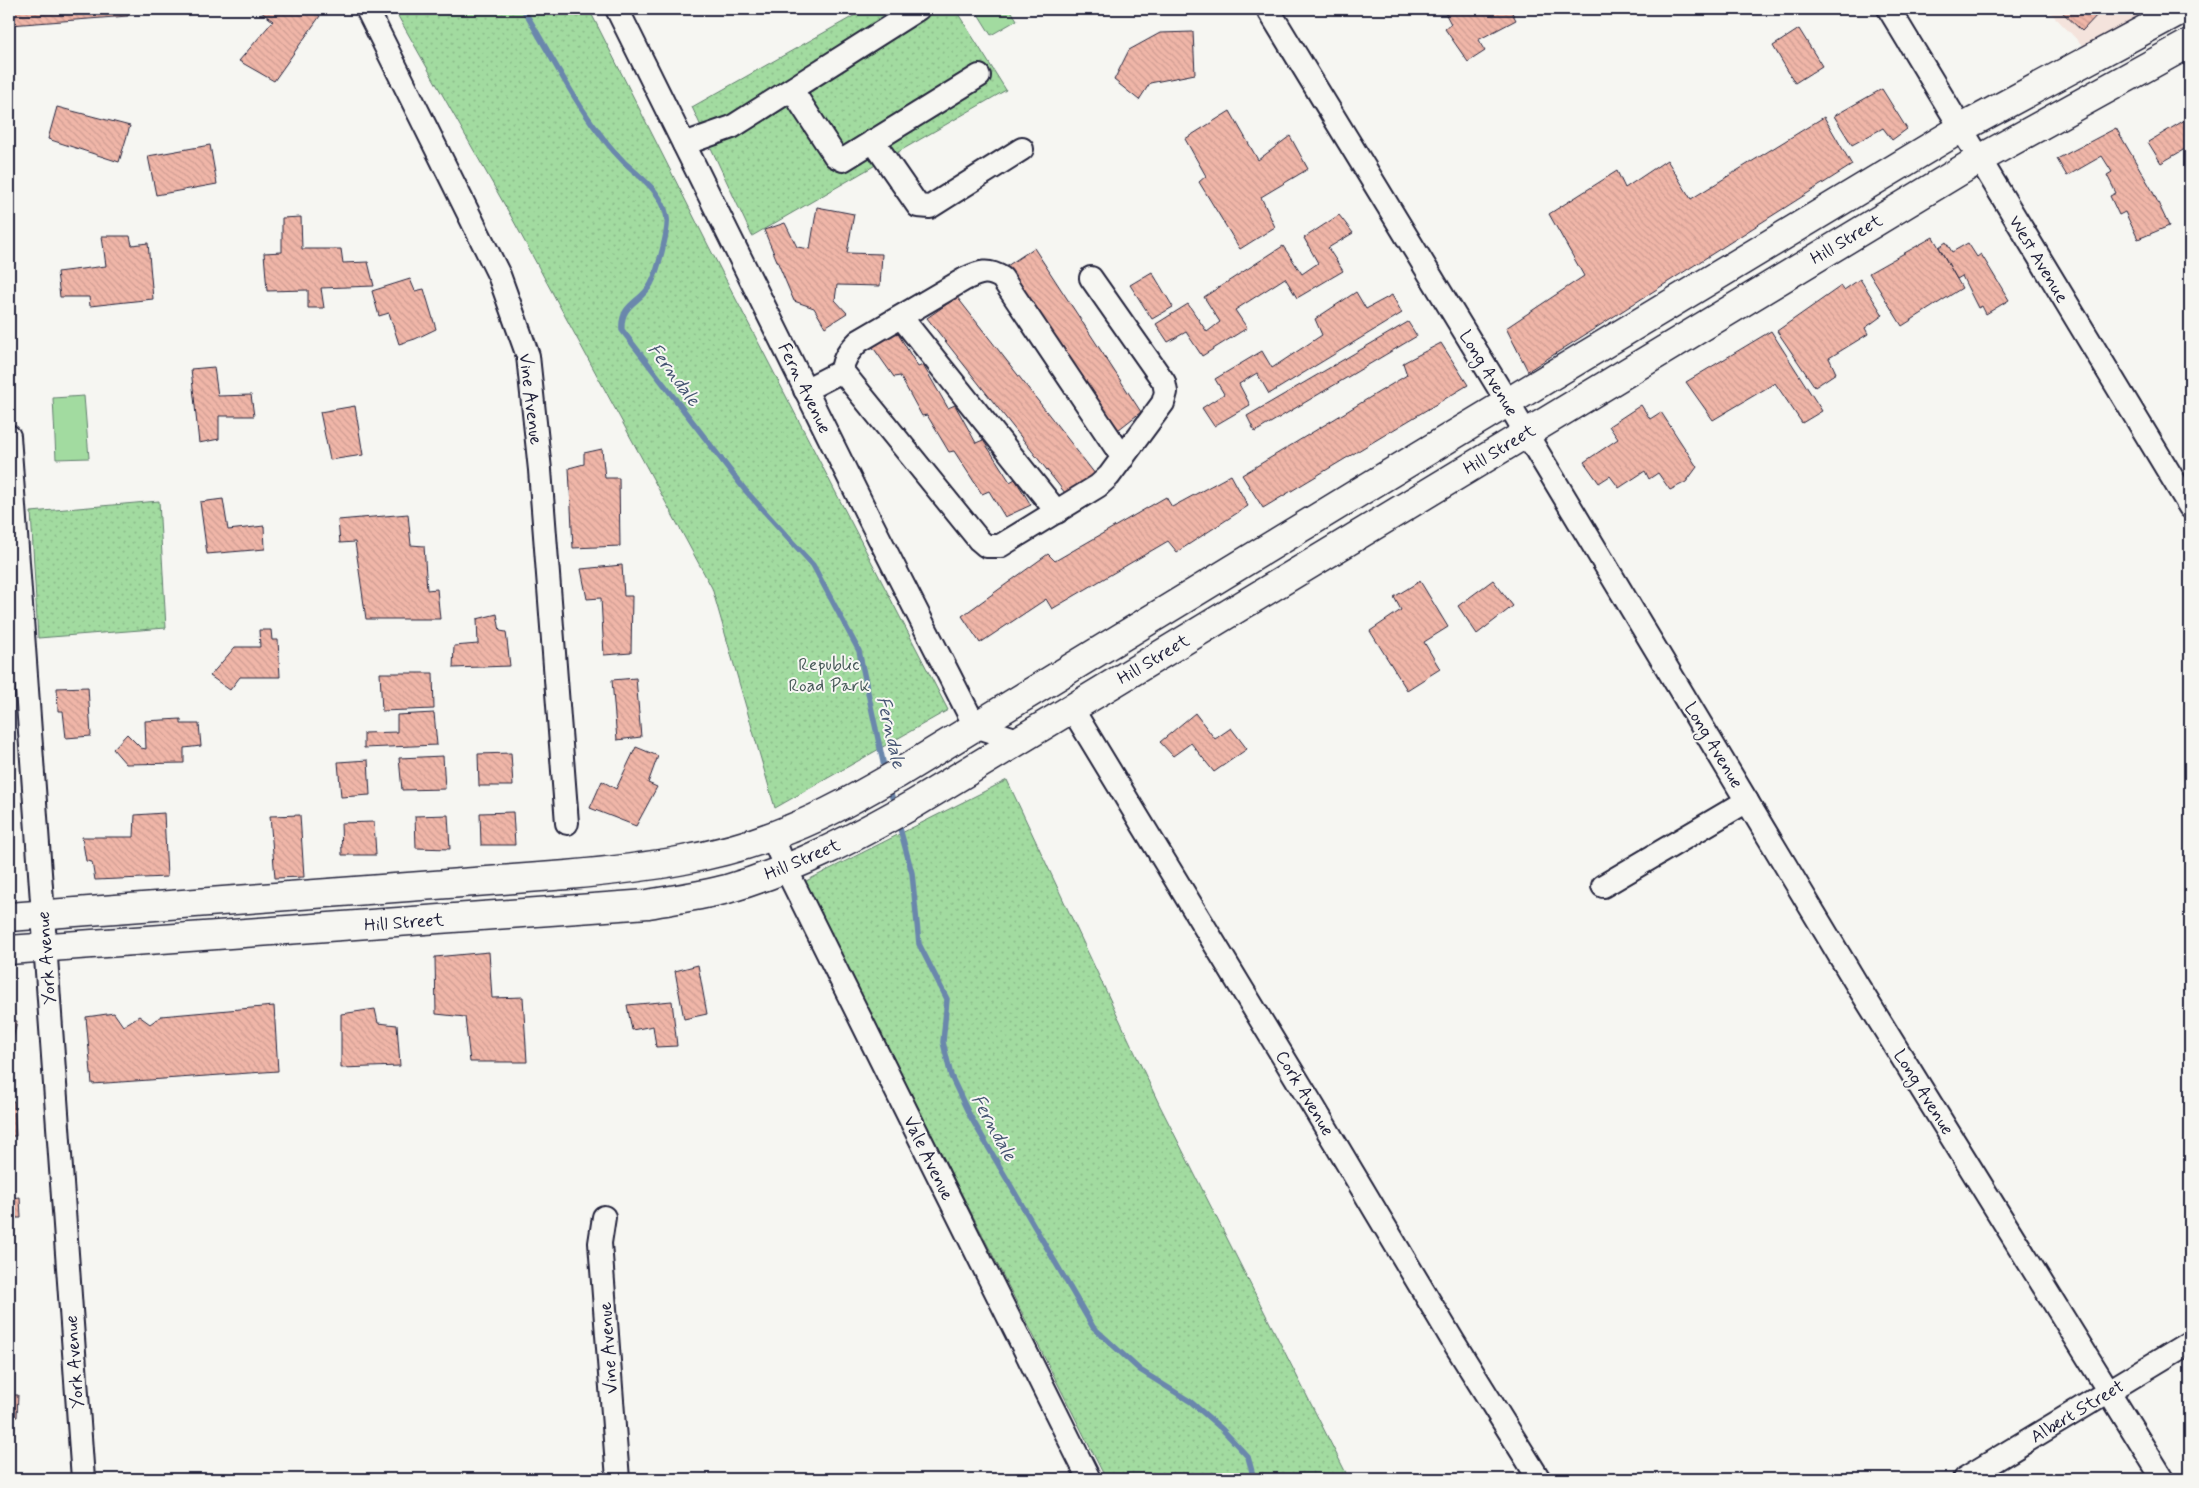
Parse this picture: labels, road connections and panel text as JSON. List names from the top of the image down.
{
  "streets": {
    "main road": ["Hill Street"],
    "street": [
      "West Avenue",
      "Long Avenue",
      "Fern Avenue",
      "Vine Avenue",
      "York Avenue",
      "Cork Avenue",
      "Vale Avenue",
      "Albert Street"
    ]
  },
  "crossings": [
    ["Hill Street", "West Avenue"],
    ["Hill Street", "Long Avenue"],
    ["Hill Street", "Fern Avenue"],
    ["Hill Street", "York Avenue"],
    ["Hill Street", "Cork Avenue"],
    ["Hill Street", "Vale Avenue"],
    ["Long Avenue", "Albert Street"]
  ],
  "water": ["Ferndale"],
  "parks": ["Republic Road Park"]
}
